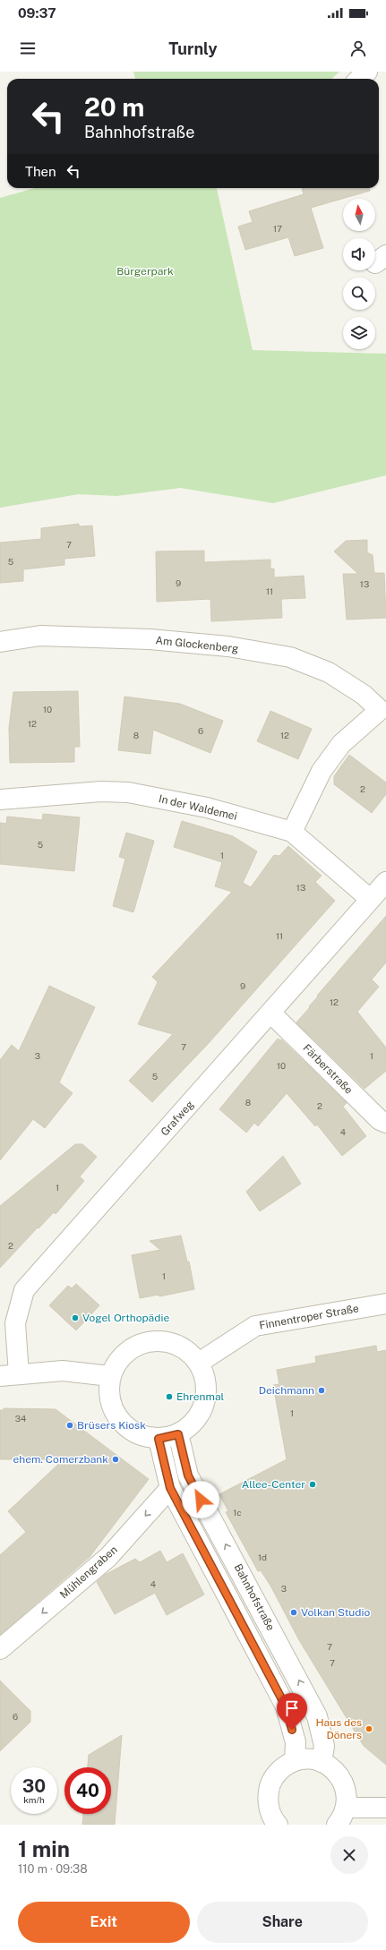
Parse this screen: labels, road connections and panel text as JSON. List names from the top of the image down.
{
  "streets": {
    "street": [
      "Am Glockenberg",
      "In der Waldemei",
      "Färberstraße",
      "Grafweg",
      "Finnentroper Straße",
      "Mühlengraben",
      "Bahnhofstraße"
    ]
  },
  "crossings": [
    ["Am Glockenberg", "In der Waldemei"],
    ["In der Waldemei", "Grafweg"],
    ["Färberstraße", "Grafweg"],
    ["Finnentroper Straße", "Bahnhofstraße"]
  ],
  "one_way": ["Mühlengraben"],
  "parks": ["Bürgerpark"],
  "places": [
    "Vogel Orthopädie",
    "Deichmann",
    "Ehrenmal",
    "Brüsers Kiosk",
    "ehem. Comerzbank",
    "Allee-Center",
    "Volkan Studio",
    "Haus des Döners"
  ],
  "house_numbers": [
    "17",
    "7",
    "5",
    "9",
    "13",
    "11",
    "10",
    "12",
    "6",
    "8",
    "12",
    "2",
    "5",
    "1",
    "13",
    "11",
    "9",
    "12",
    "7",
    "3",
    "1",
    "10",
    "5",
    "8",
    "2",
    "4",
    "1",
    "2",
    "1",
    "1",
    "34",
    "1c",
    "1d",
    "4",
    "3",
    "7",
    "7",
    "6"
  ],
  "north": "top",
  "page": {
    "status": "09:37",
    "header": "Turnly",
    "turn": ["20 m", "Bahnhofstraße"],
    "then": "Then",
    "speed": "30 km/h",
    "limit": "40",
    "heading": ["1 min", "110 m · 09:38"],
    "buttons": ["Exit", "Share"]
  }
}
